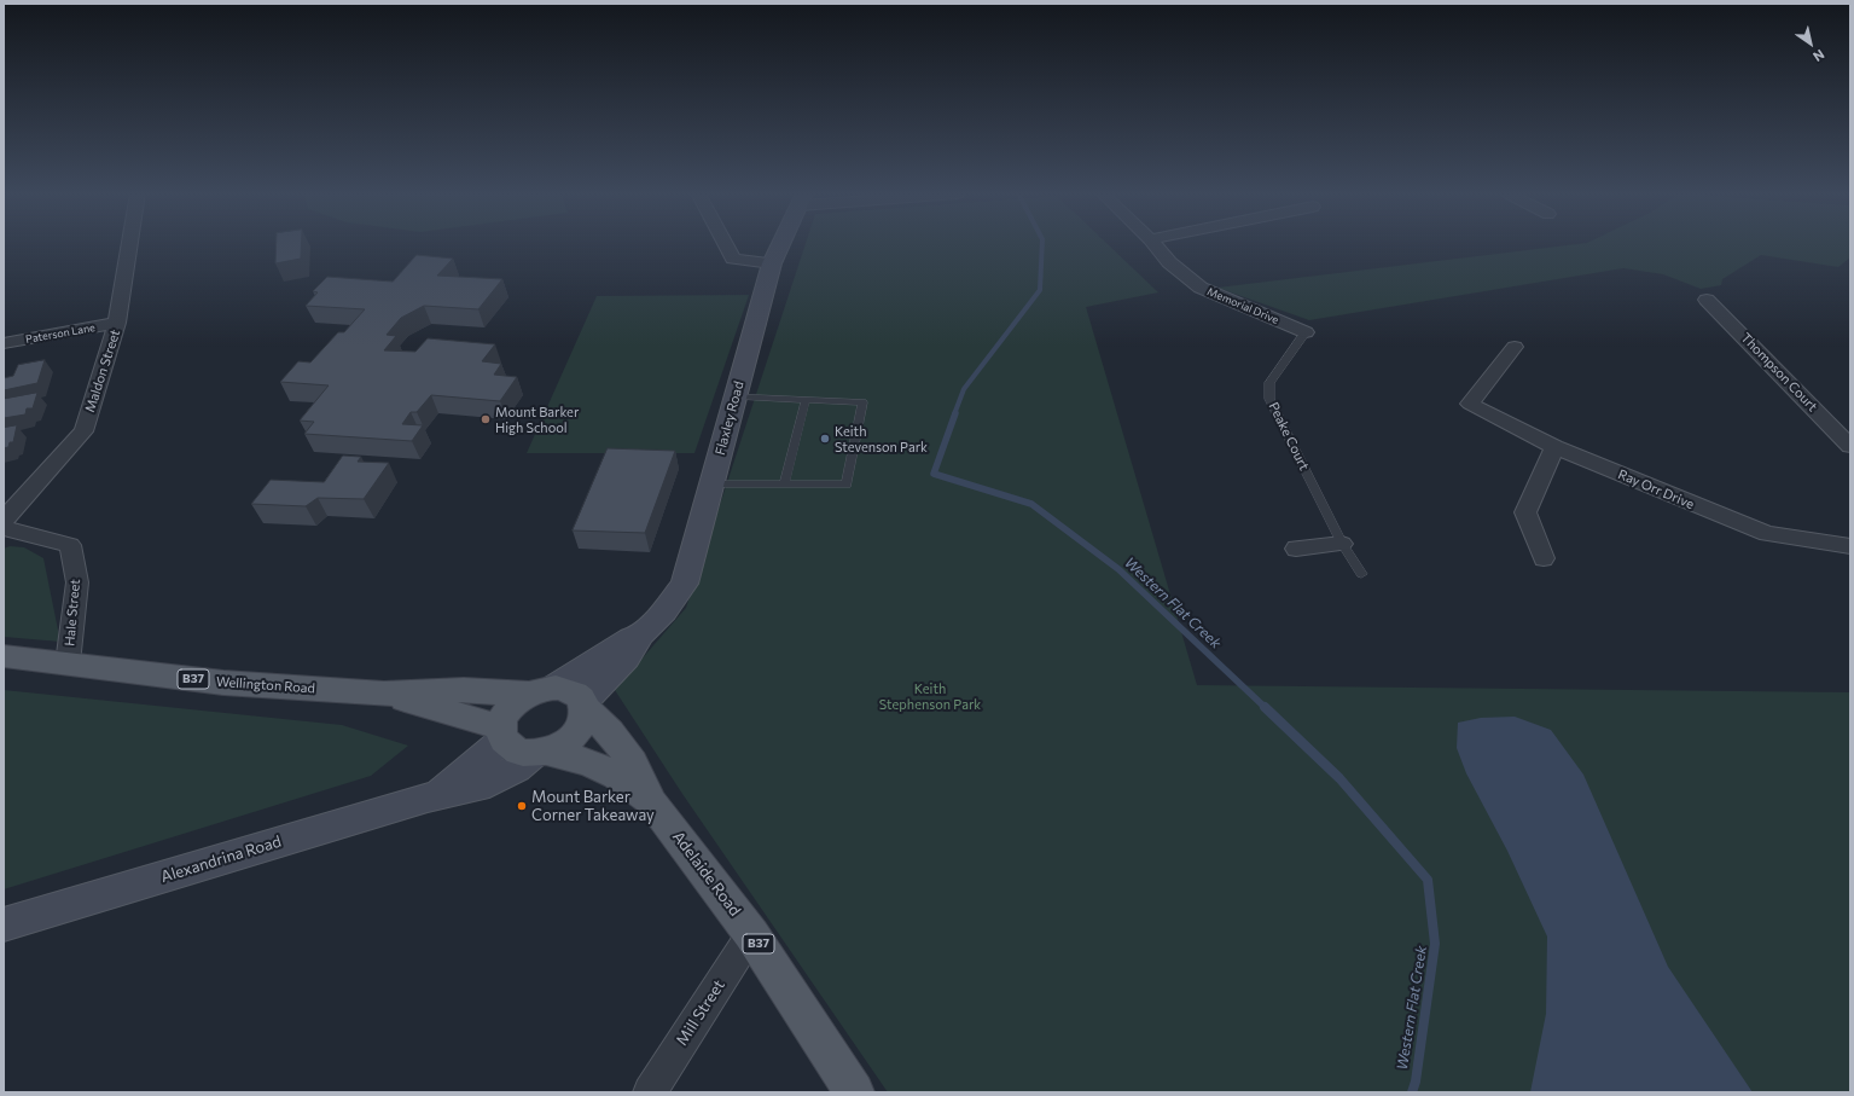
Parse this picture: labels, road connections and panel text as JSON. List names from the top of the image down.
{
  "streets": {
    "main road": [
      "Flaxley Road",
      "B37",
      "Wellington Road",
      "Alexandrina Road",
      "Adelaide Road"
    ],
    "street": [
      "Memorial Drive",
      "Paterson Lane",
      "Maldon Street",
      "Thompson Court",
      "Ray Orr Drive",
      "Hale Street",
      "Mill Street"
    ],
    "lane": ["Peake Court"]
  },
  "crossings": [
    ["Memorial Drive", "Peake Court"],
    ["Paterson Lane", "Maldon Street"],
    ["Flaxley Road", "B37"],
    ["Flaxley Road", "Wellington Road"],
    ["Flaxley Road", "Alexandrina Road"],
    ["Flaxley Road", "Adelaide Road"],
    ["Hale Street", "Wellington Road"],
    ["B37", "Wellington Road"],
    ["B37", "Alexandrina Road"],
    ["B37", "Adelaide Road"],
    ["Wellington Road", "Alexandrina Road"],
    ["Wellington Road", "Adelaide Road"],
    ["Alexandrina Road", "Adelaide Road"],
    ["Adelaide Road", "Mill Street"]
  ],
  "water": ["Western Flat Creek"],
  "parks": ["Keith Stephenson Park"],
  "places": ["Mount Barker High School", "Keith Stevenson Park", "Mount Barker Corner Takeaway"],
  "north": "bottom right"
}
